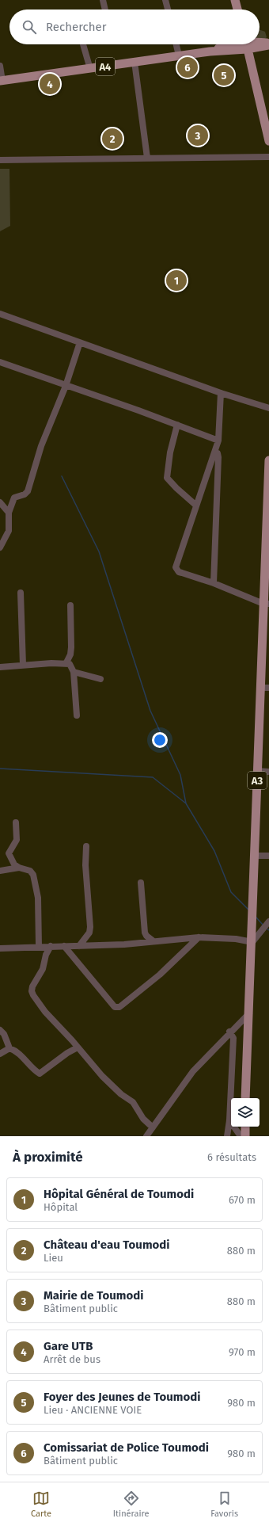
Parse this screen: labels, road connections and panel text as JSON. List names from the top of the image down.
{
  "streets": {
    "main road": ["A4", "A3"]
  },
  "page": {
    "search": "Rechercher",
    "pins": [
      "6",
      "5",
      "4",
      "3",
      "2",
      "1"
    ],
    "heading": ["À proximité", "6 résultats"],
    "list": [
      {
        "mark": "1",
        "name": "Hôpital Général de Toumodi",
        "note": "Hôpital",
        "value": "670 m"
      },
      {
        "mark": "2",
        "name": "Château d'eau Toumodi",
        "note": "Lieu",
        "value": "880 m"
      },
      {
        "mark": "3",
        "name": "Mairie de Toumodi",
        "note": "Bâtiment public",
        "value": "880 m"
      },
      {
        "mark": "4",
        "name": "Gare UTB",
        "note": "Arrêt de bus",
        "value": "970 m"
      },
      {
        "mark": "5",
        "name": "Foyer des Jeunes de Toumodi",
        "note": "Lieu · ANCIENNE VOIE",
        "value": "980 m"
      },
      {
        "mark": "6",
        "name": "Comissariat de Police Toumodi",
        "note": "Bâtiment public",
        "value": "980 m"
      }
    ],
    "nav": ["Carte", "Itinéraire", "Favoris"]
  }
}
